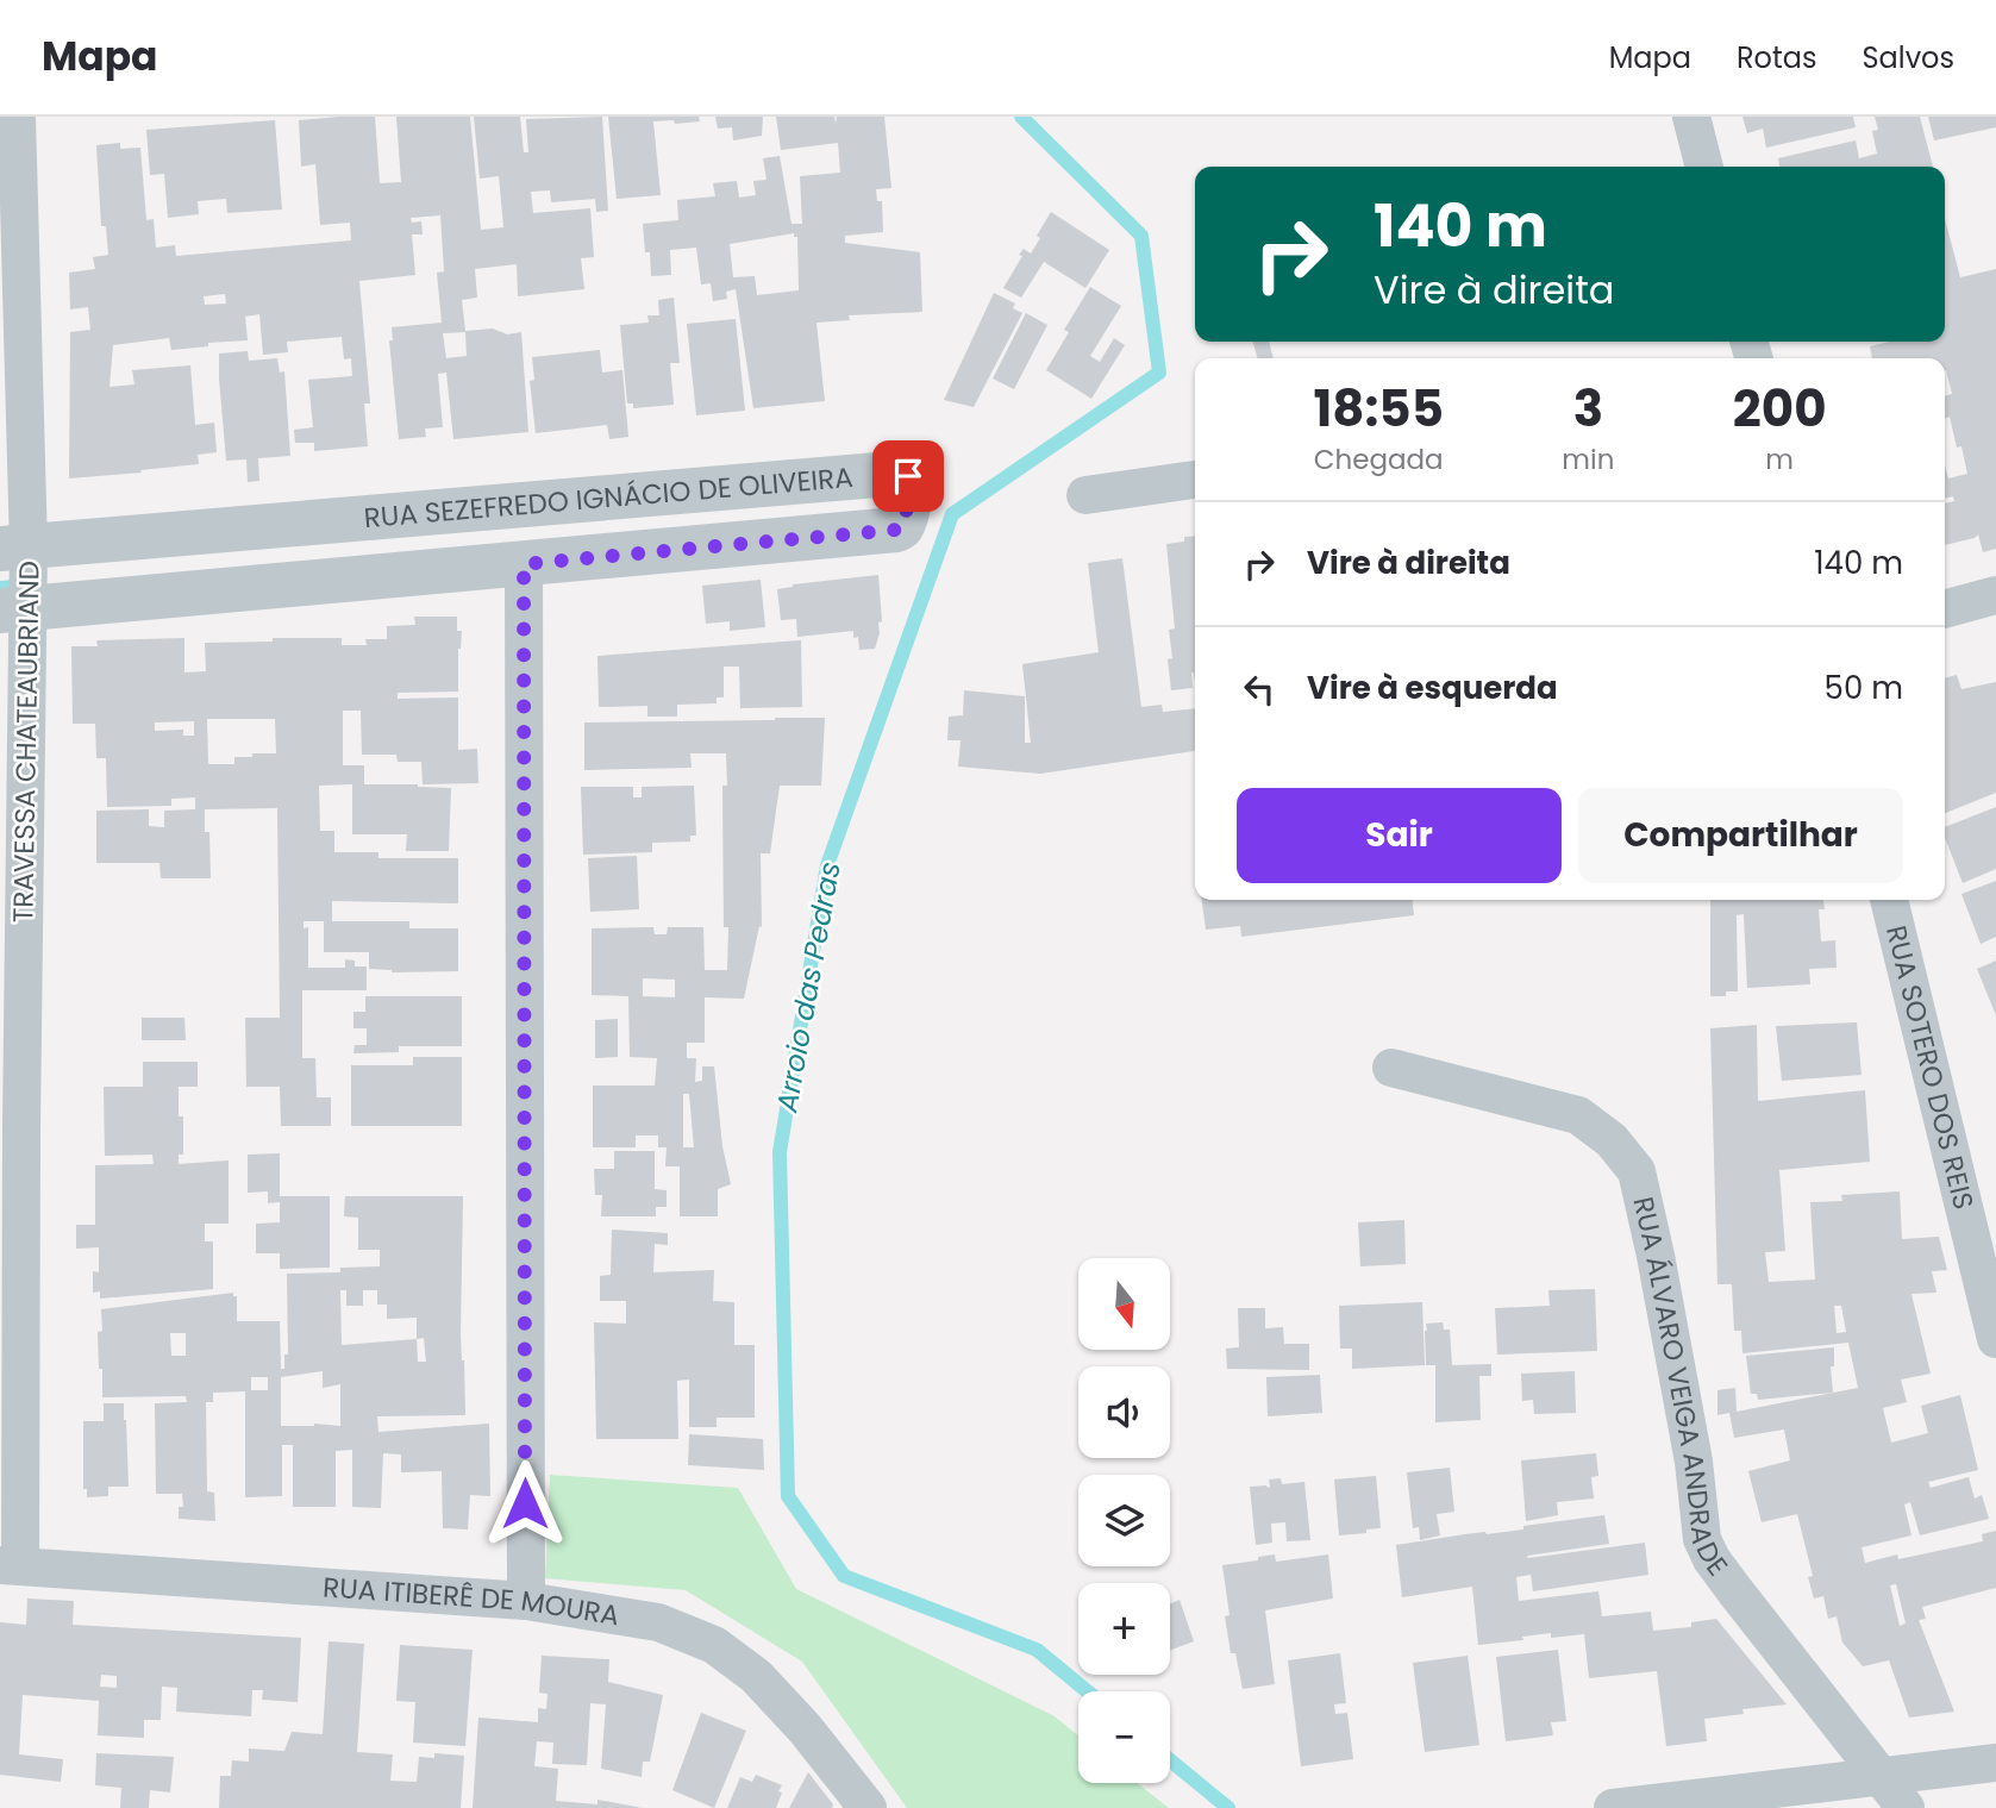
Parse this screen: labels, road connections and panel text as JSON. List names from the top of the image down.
{
  "streets": {
    "street": [
      "RUA SEZEFREDO IGNÁCIO DE OLIVEIRA",
      "TRAVESSA CHATEAUBRIAND",
      "RUA SOTERO DOS REIS",
      "RUA ÁLVARO VEIGA ANDRADE",
      "RUA ITIBERÊ DE MOURA"
    ]
  },
  "crossings": [
    ["RUA SEZEFREDO IGNÁCIO DE OLIVEIRA", "TRAVESSA CHATEAUBRIAND"],
    ["TRAVESSA CHATEAUBRIAND", "RUA ITIBERÊ DE MOURA"]
  ],
  "water": ["Arroio das Pedras"],
  "north": "bottom",
  "page": {
    "header": "Mapa",
    "nav": ["Mapa", "Rotas", "Salvos"],
    "turn": ["140 m", "Vire à direita"],
    "eta": [
      "18:55",
      "Chegada",
      "3",
      "min",
      "200",
      "m"
    ],
    "list": [
      {
        "name": "Vire à direita",
        "value": "140 m"
      },
      {
        "name": "Vire à esquerda",
        "value": "50 m"
      }
    ],
    "buttons": ["Sair", "Compartilhar"],
    "map_buttons": ["+", "−"]
  }
}
